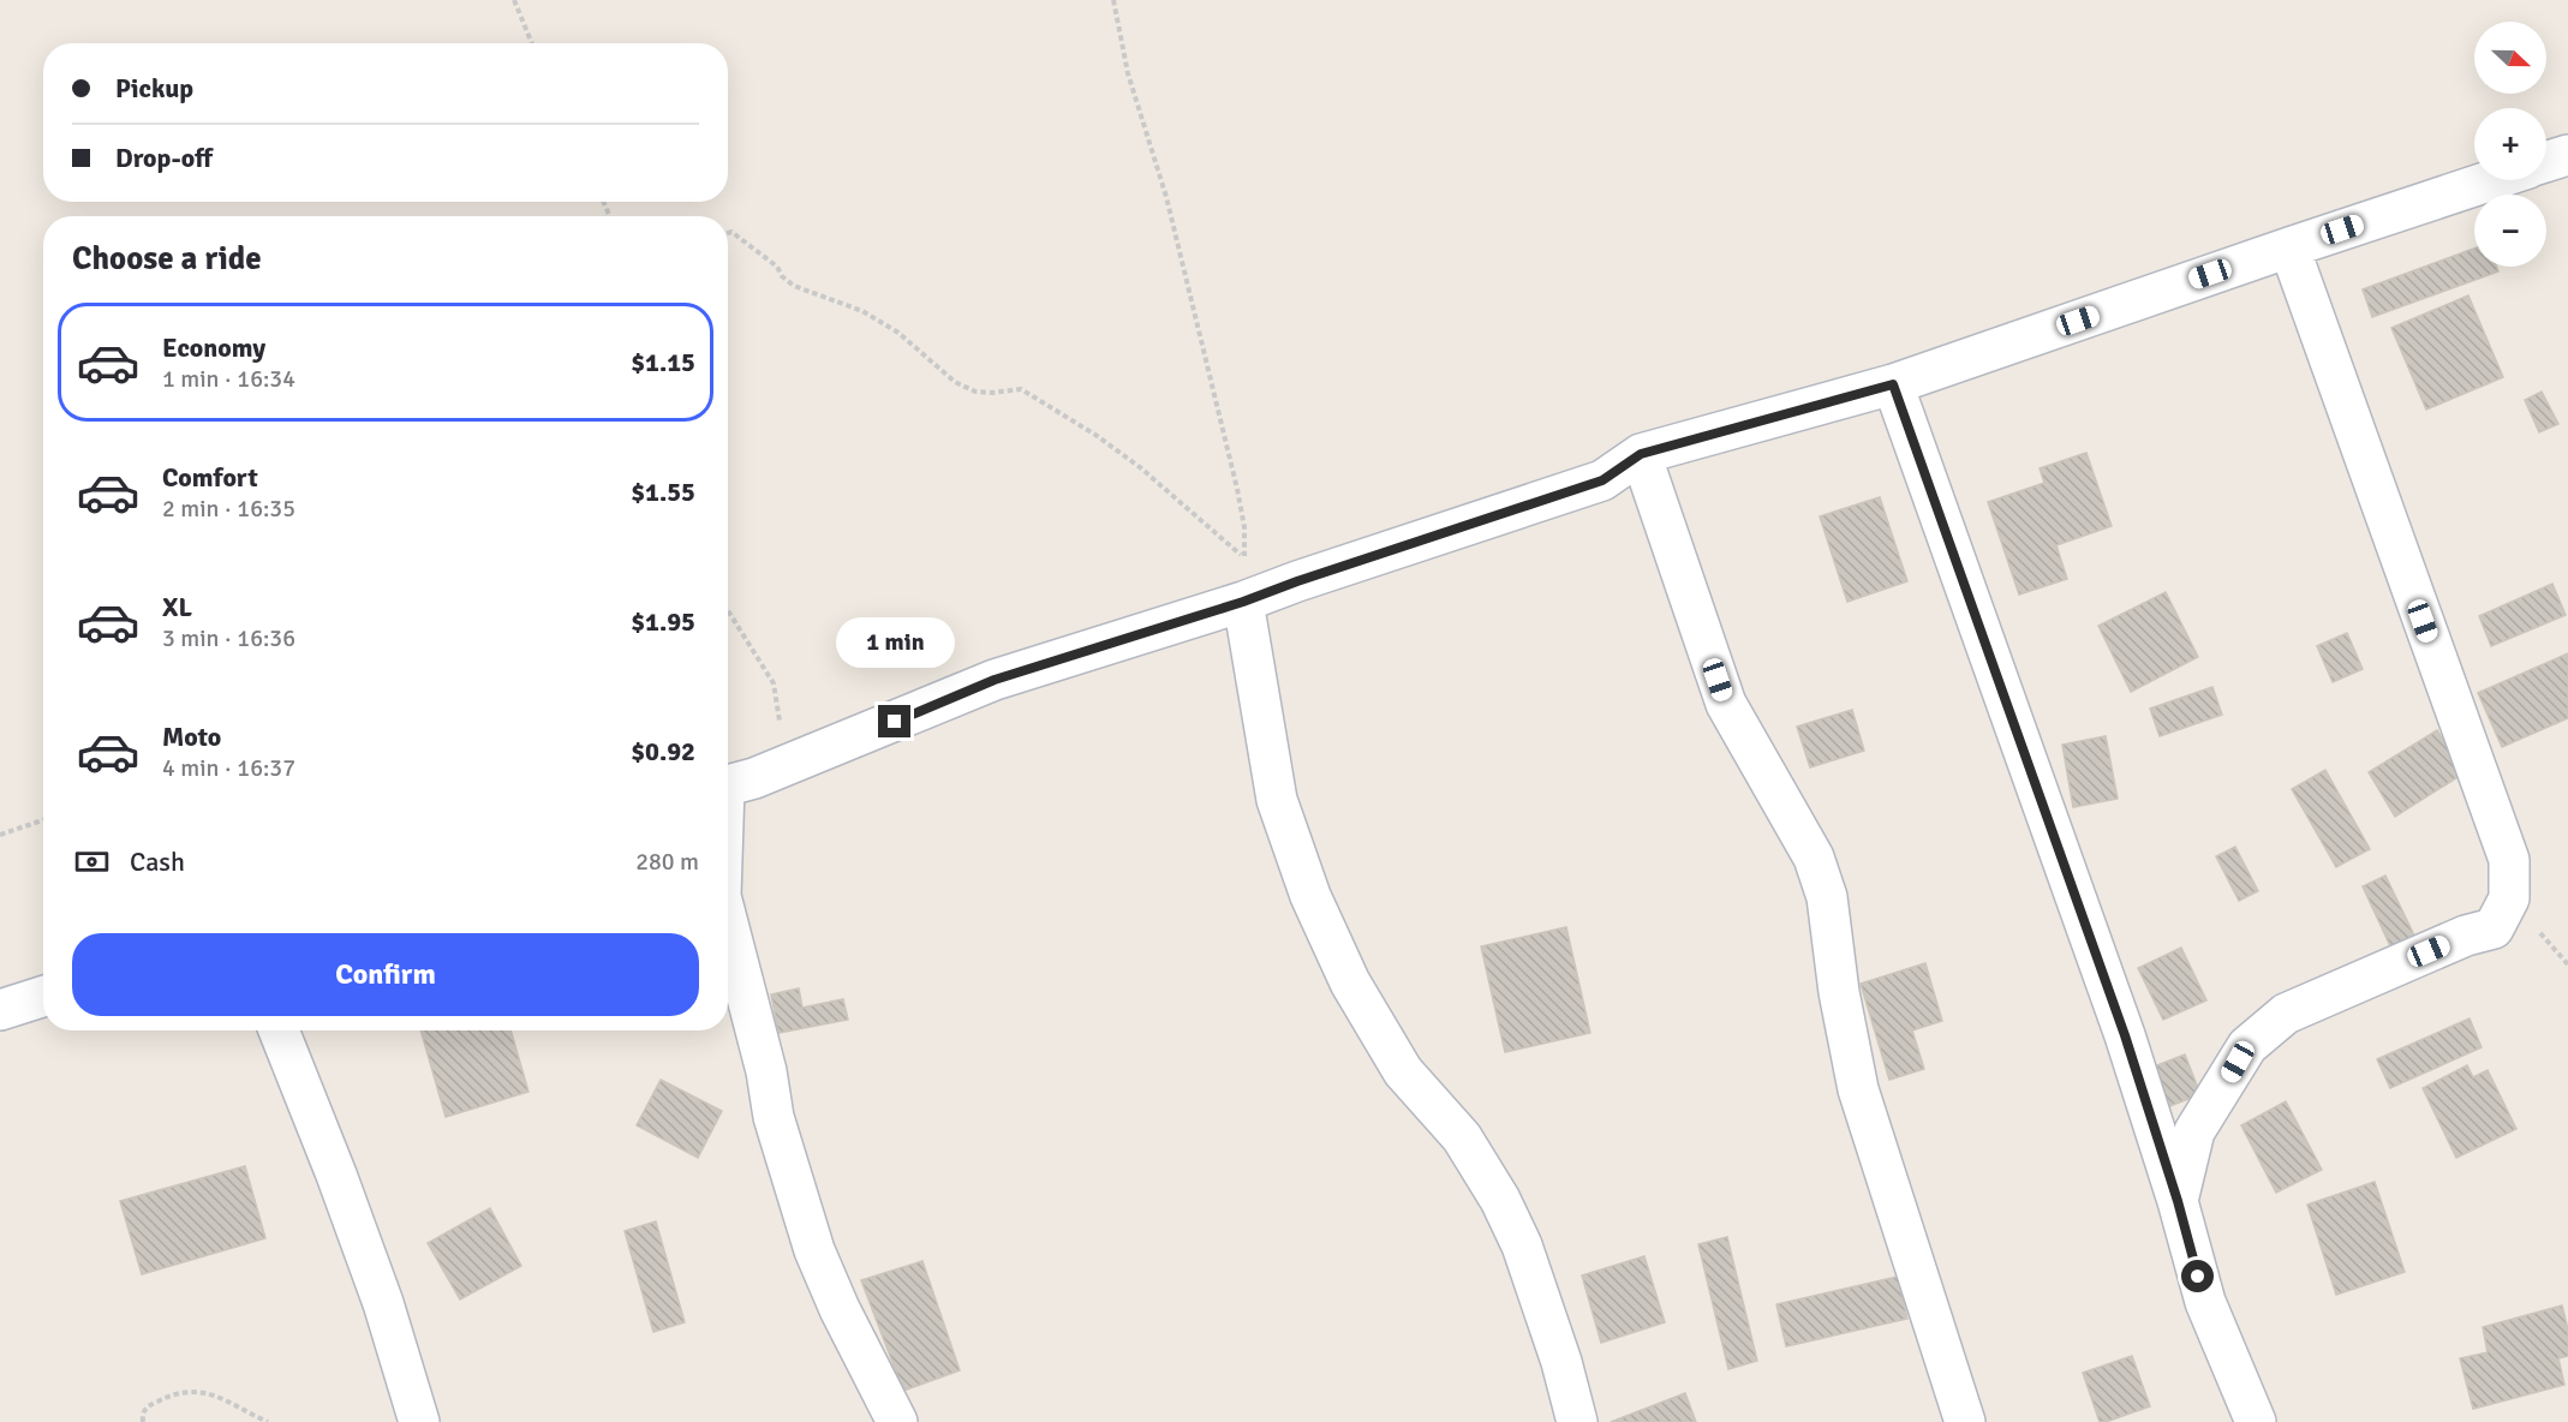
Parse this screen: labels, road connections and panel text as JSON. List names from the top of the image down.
{
  "north": "right",
  "page": {
    "map_buttons": ["+", "−"],
    "banner": ["Pickup", "Drop-off"],
    "heading": "Choose a ride",
    "list": [
      {
        "name": "Economy",
        "note": "1 min · 16:34",
        "value": "$1.15"
      },
      {
        "name": "Comfort",
        "note": "2 min · 16:35",
        "value": "$1.55"
      },
      {
        "name": "XL",
        "note": "3 min · 16:36",
        "value": "$1.95"
      },
      {
        "name": "Moto",
        "note": "4 min · 16:37",
        "value": "$0.92"
      }
    ],
    "bubble": "1 min",
    "pay": ["Cash", "280 m"],
    "buttons": "Confirm"
  }
}
